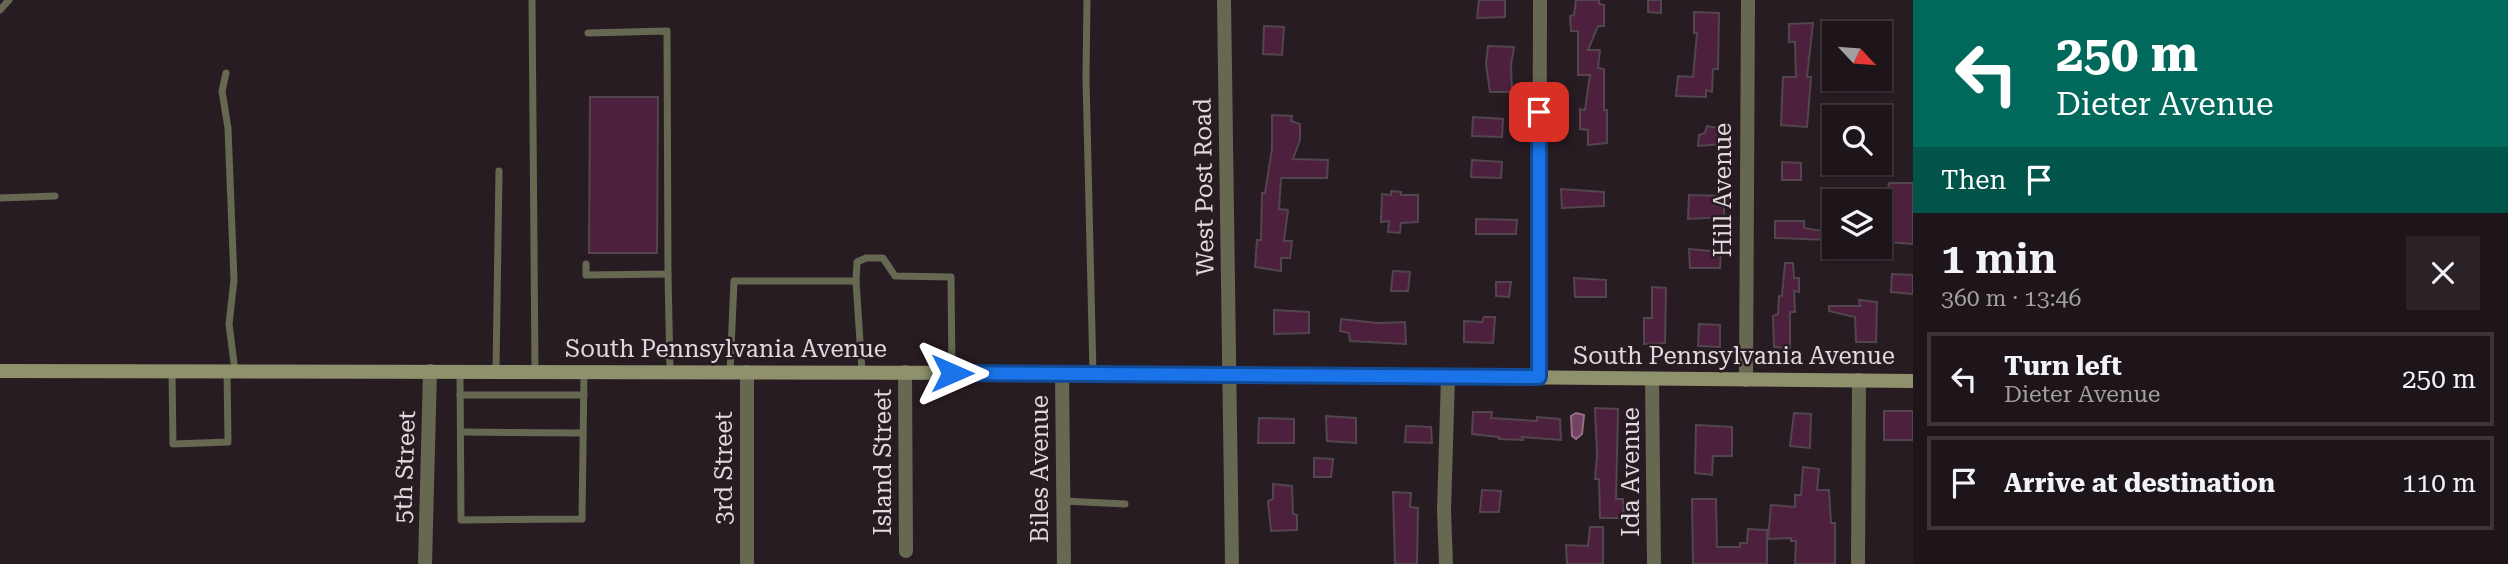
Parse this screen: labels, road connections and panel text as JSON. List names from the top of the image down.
{
  "streets": {
    "main road": ["South Pennsylvania Avenue"],
    "street": [
      "West Post Road",
      "Hill Avenue",
      "Island Street",
      "5th Street",
      "3rd Street",
      "Biles Avenue",
      "Ida Avenue"
    ]
  },
  "crossings": [
    ["West Post Road", "South Pennsylvania Avenue"],
    ["Hill Avenue", "South Pennsylvania Avenue"],
    ["South Pennsylvania Avenue", "Island Street"],
    ["South Pennsylvania Avenue", "5th Street"],
    ["South Pennsylvania Avenue", "3rd Street"],
    ["South Pennsylvania Avenue", "Biles Avenue"],
    ["South Pennsylvania Avenue", "Ida Avenue"]
  ],
  "north": "bottom right",
  "page": {
    "turn": ["250 m", "Dieter Avenue"],
    "then": "Then",
    "heading": ["1 min", "360 m · 13:46"],
    "list": [
      {
        "name": "Turn left",
        "note": "Dieter Avenue",
        "value": "250 m"
      },
      {
        "name": "Arrive at destination",
        "value": "110 m"
      }
    ]
  }
}
